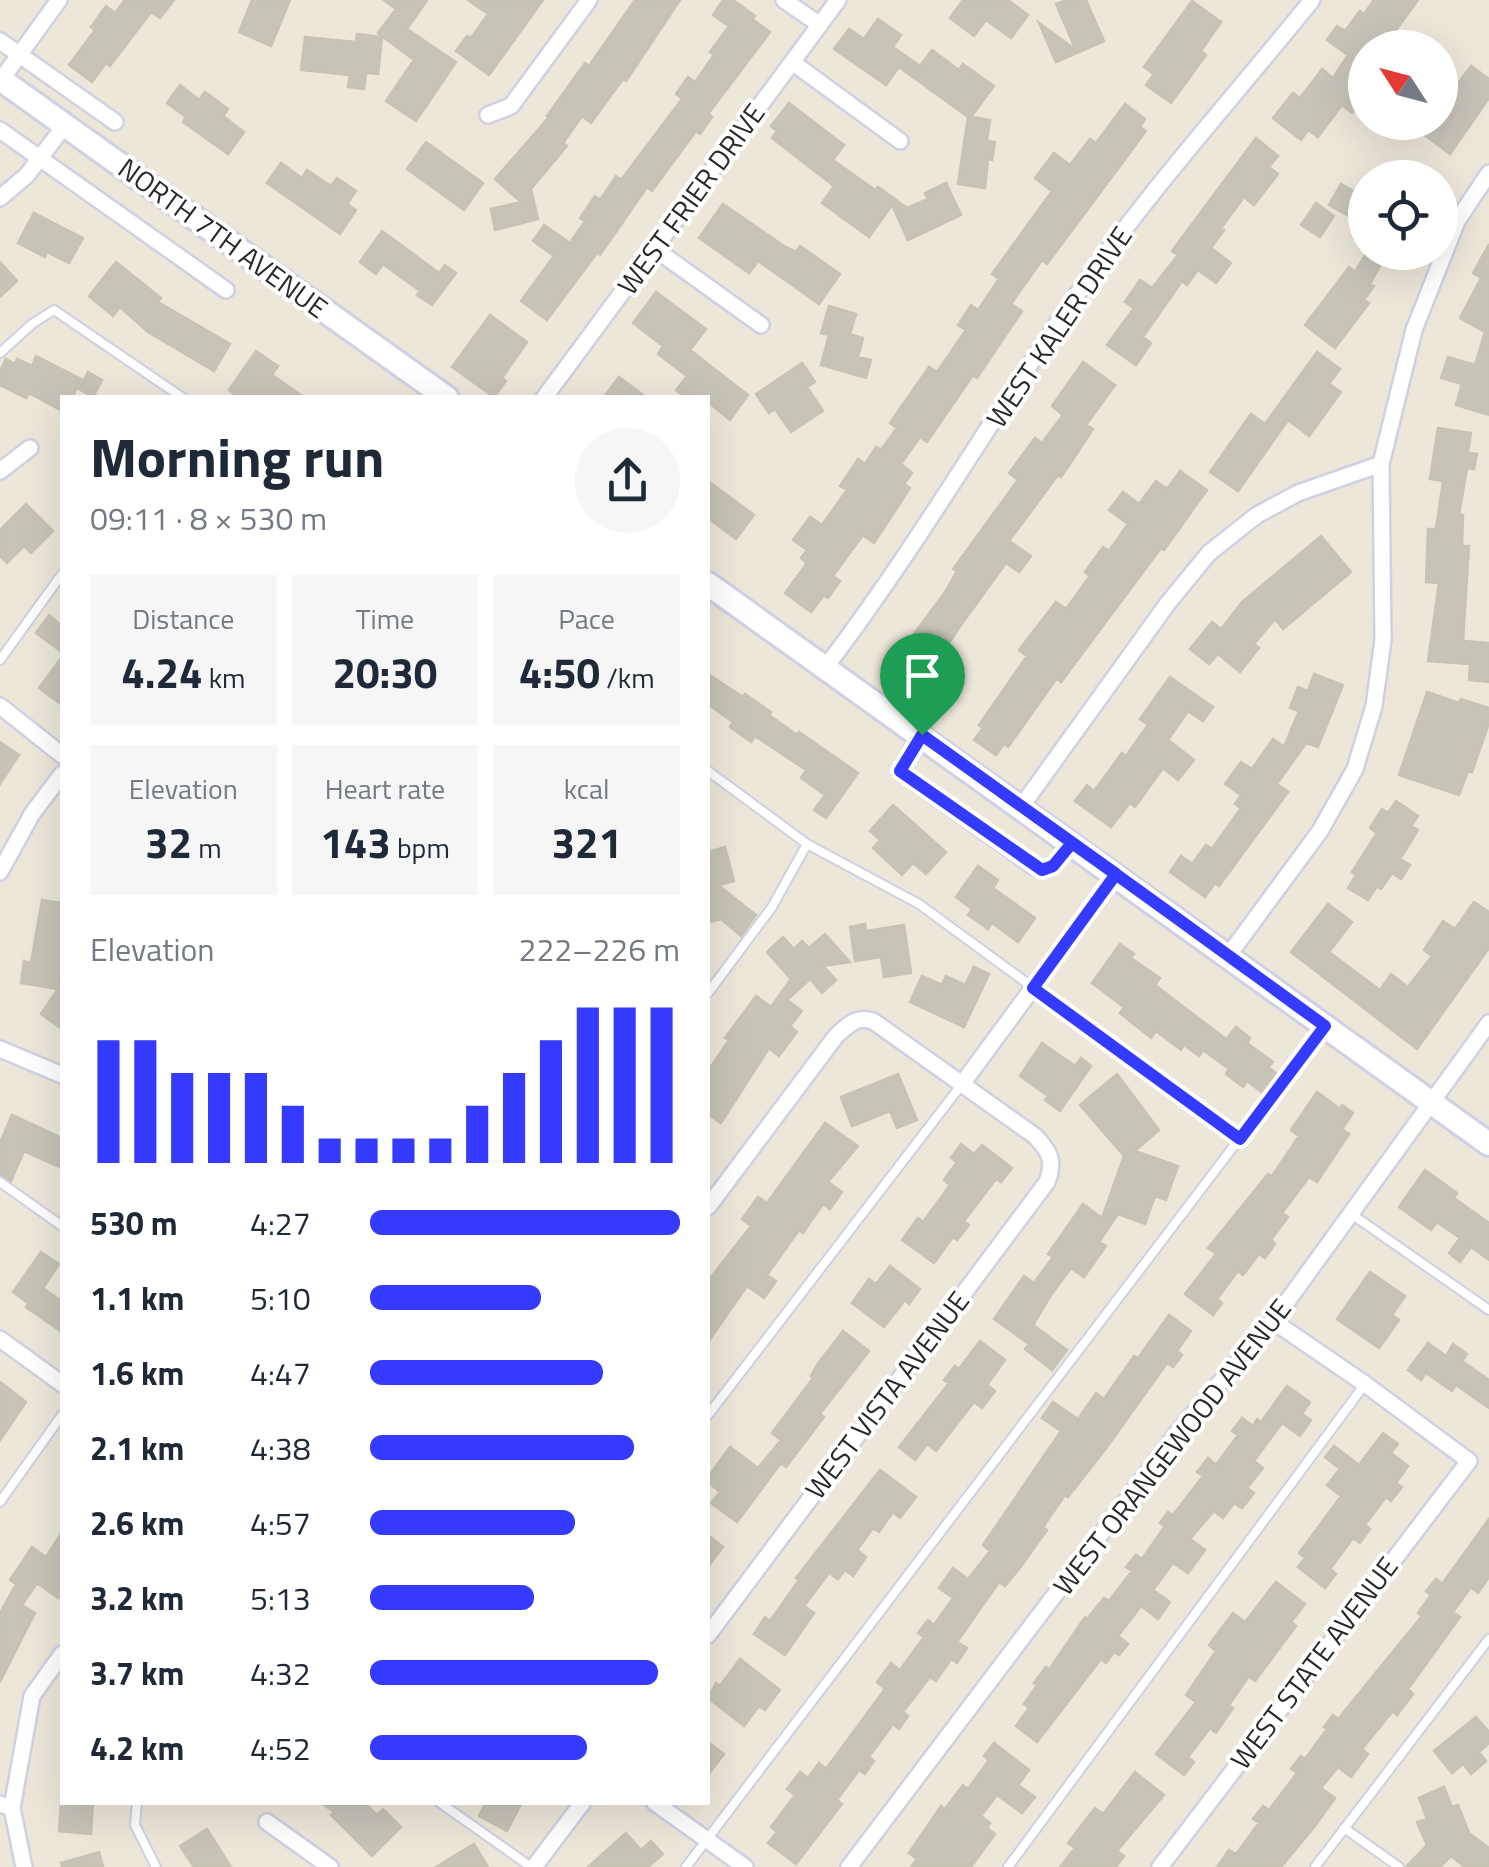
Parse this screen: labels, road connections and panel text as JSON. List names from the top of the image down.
{
  "streets": {
    "main road": ["NORTH 7TH AVENUE"],
    "street": [
      "WEST FRIER DRIVE",
      "WEST KALER DRIVE",
      "WEST VISTA AVENUE",
      "WEST ORANGEWOOD AVENUE",
      "WEST STATE AVENUE"
    ]
  },
  "north": "top left",
  "page": {
    "heading": ["Morning run", "09:11 · 8 × 530 m"],
    "stats": [
      ["Distance", "4.24 km"],
      ["Time", "20:30"],
      ["Pace", "4:50 /km"],
      ["Elevation", "32 m"],
      ["Heart rate", "143 bpm"],
      ["kcal", "321"]
    ],
    "chart": ["Elevation", "222–226 m"],
    "list": [
      {
        "name": "530 m",
        "note": "4:27"
      },
      {
        "name": "1.1 km",
        "note": "5:10"
      },
      {
        "name": "1.6 km",
        "note": "4:47"
      },
      {
        "name": "2.1 km",
        "note": "4:38"
      },
      {
        "name": "2.6 km",
        "note": "4:57"
      },
      {
        "name": "3.2 km",
        "note": "5:13"
      },
      {
        "name": "3.7 km",
        "note": "4:32"
      },
      {
        "name": "4.2 km",
        "note": "4:52"
      }
    ]
  }
}
